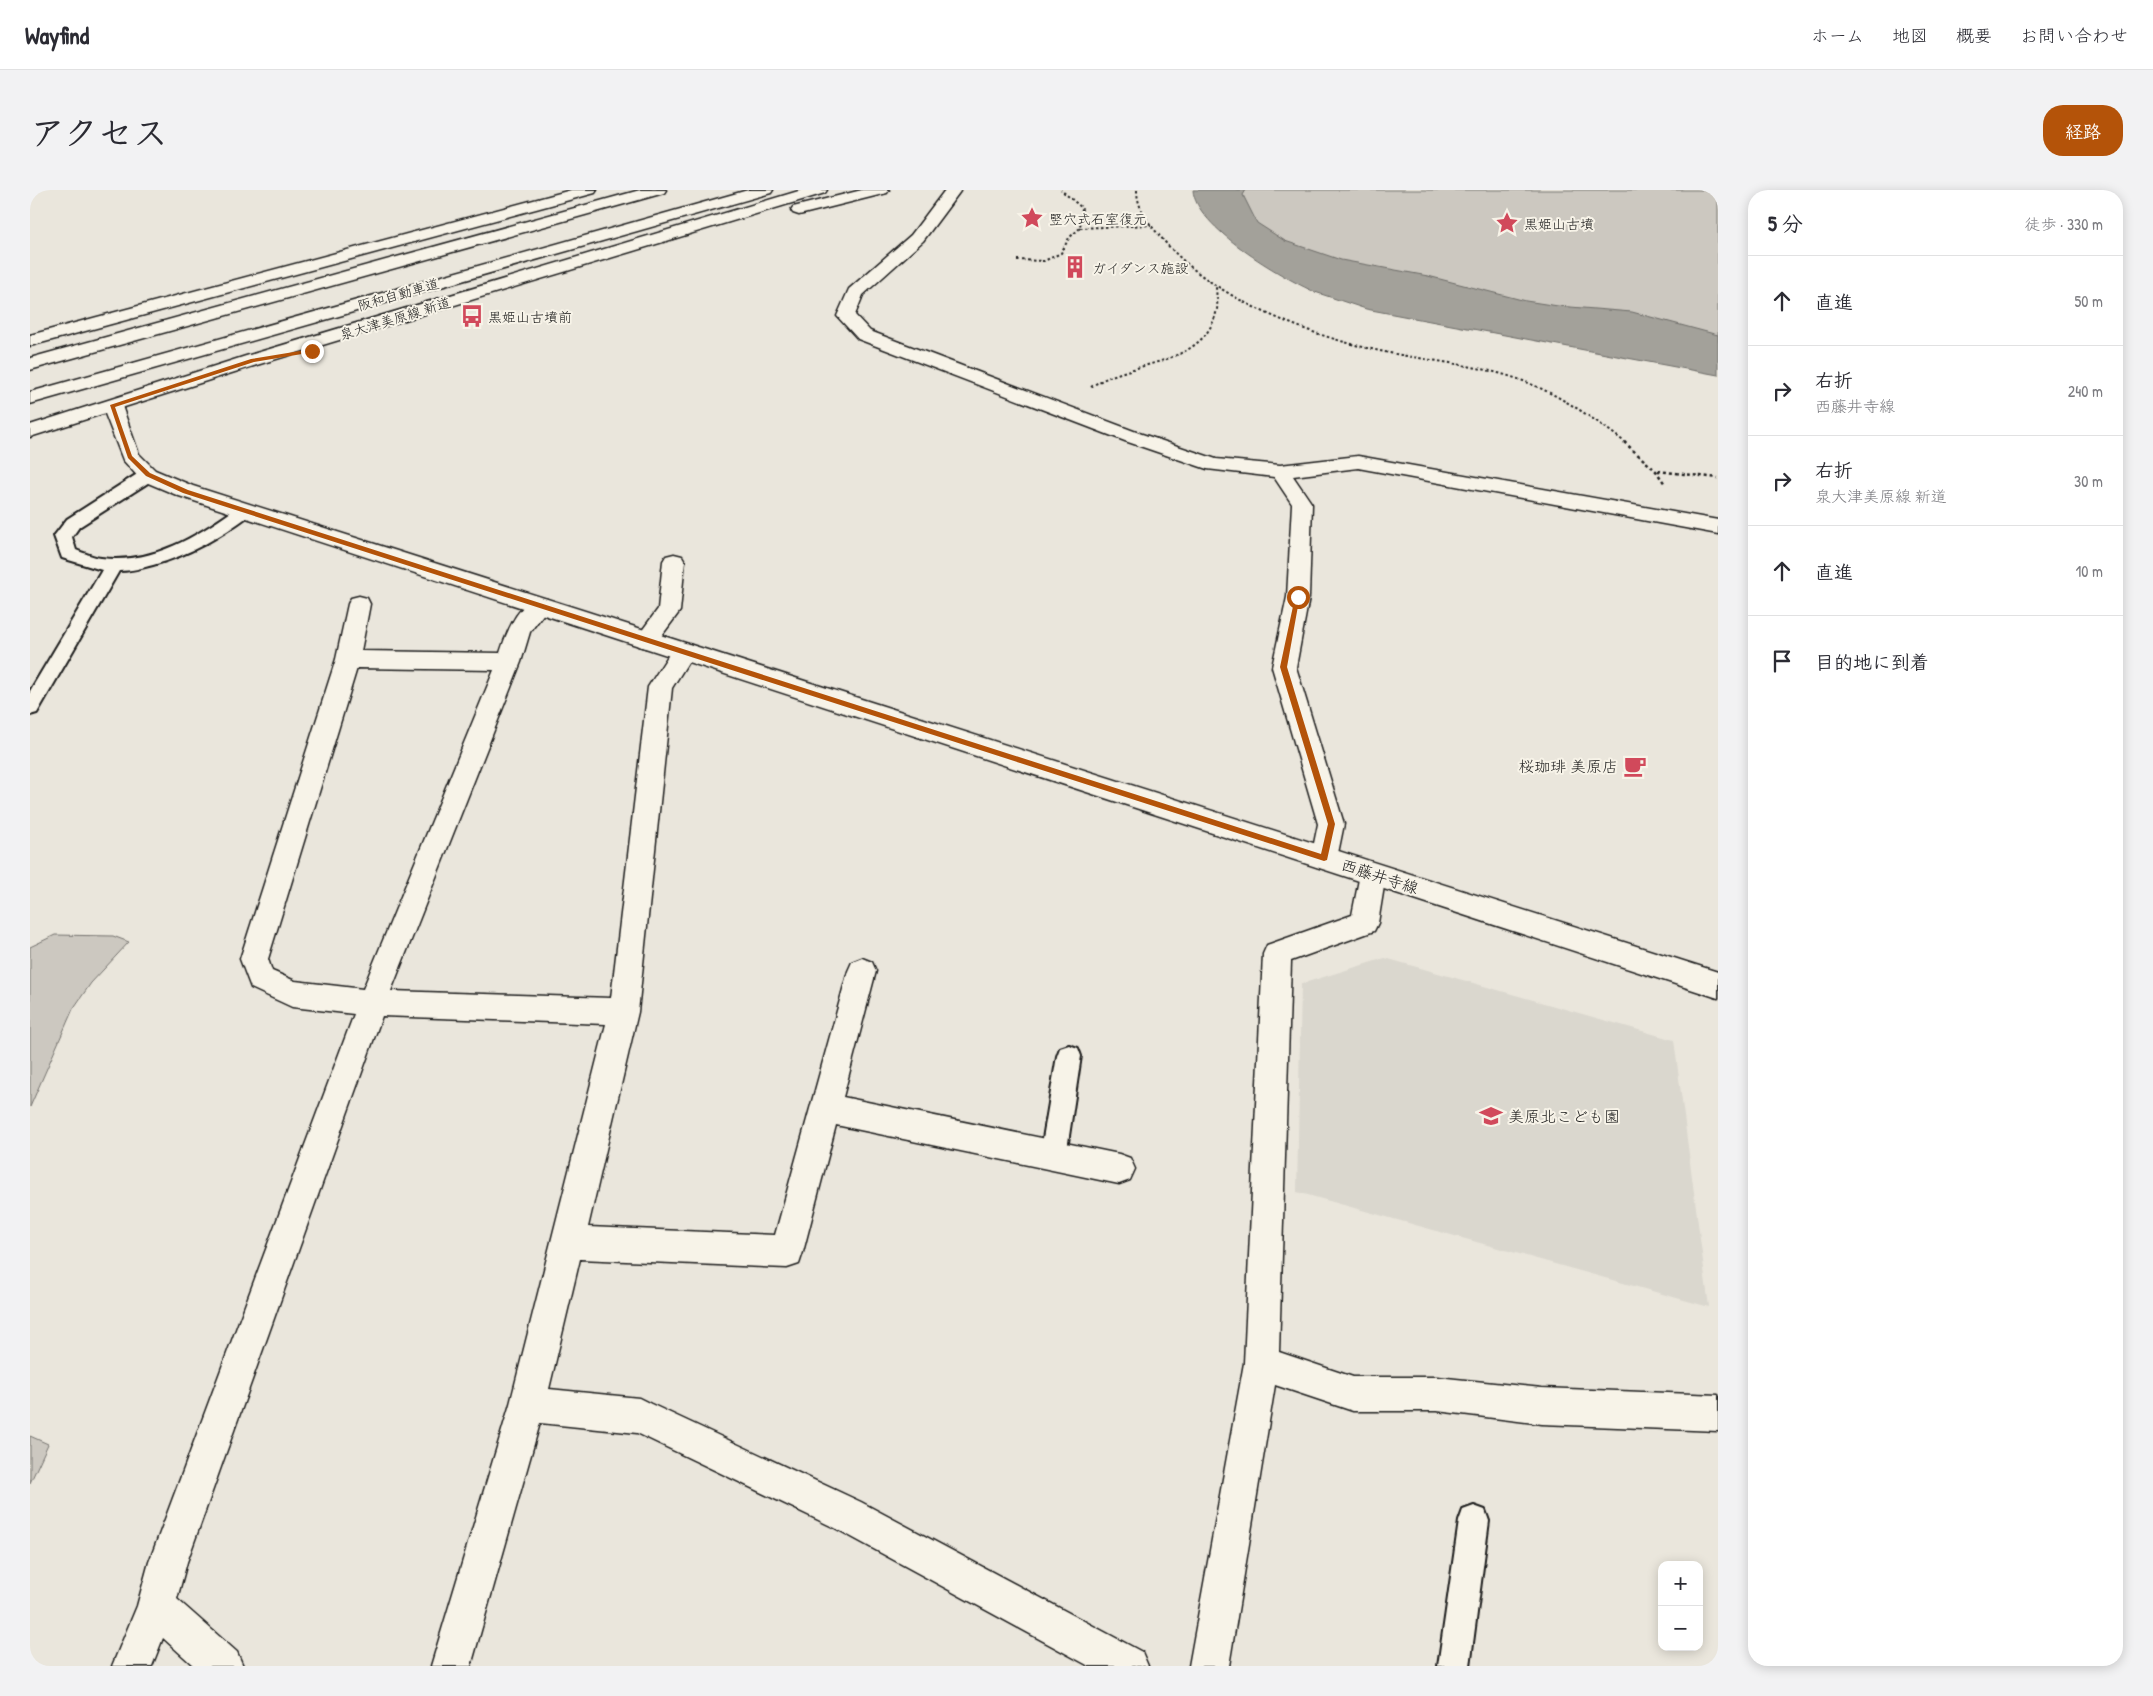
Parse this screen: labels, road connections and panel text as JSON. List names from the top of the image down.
{
  "streets": {
    "main road": ["阪和自動車道", "泉大津美原線 新道", "西藤井寺線"]
  },
  "crossings": [
    ["泉大津美原線 新道", "西藤井寺線"]
  ],
  "places": {
    "place": ["竪穴式石室復元", "黒姫山古墳"],
    "building": ["ガイダンス施設"],
    "bus stop": ["黒姫山古墳前"],
    "cafe": ["桜珈琲 美原店"],
    "school or university": ["美原北こども園"]
  },
  "page": {
    "header": "Wayfind",
    "nav": [
      "ホーム",
      "地図",
      "概要",
      "お問い合わせ"
    ],
    "title": "アクセス",
    "buttons": "経路",
    "heading": ["5 分", "徒歩 · 330 m"],
    "list": [
      ["直進", "50 m"],
      ["右折", "西藤井寺線", "240 m"],
      ["右折", "泉大津美原線 新道", "30 m"],
      ["直進", "10 m"],
      "目的地に到着"
    ],
    "map_buttons": ["+", "−"]
  }
}
